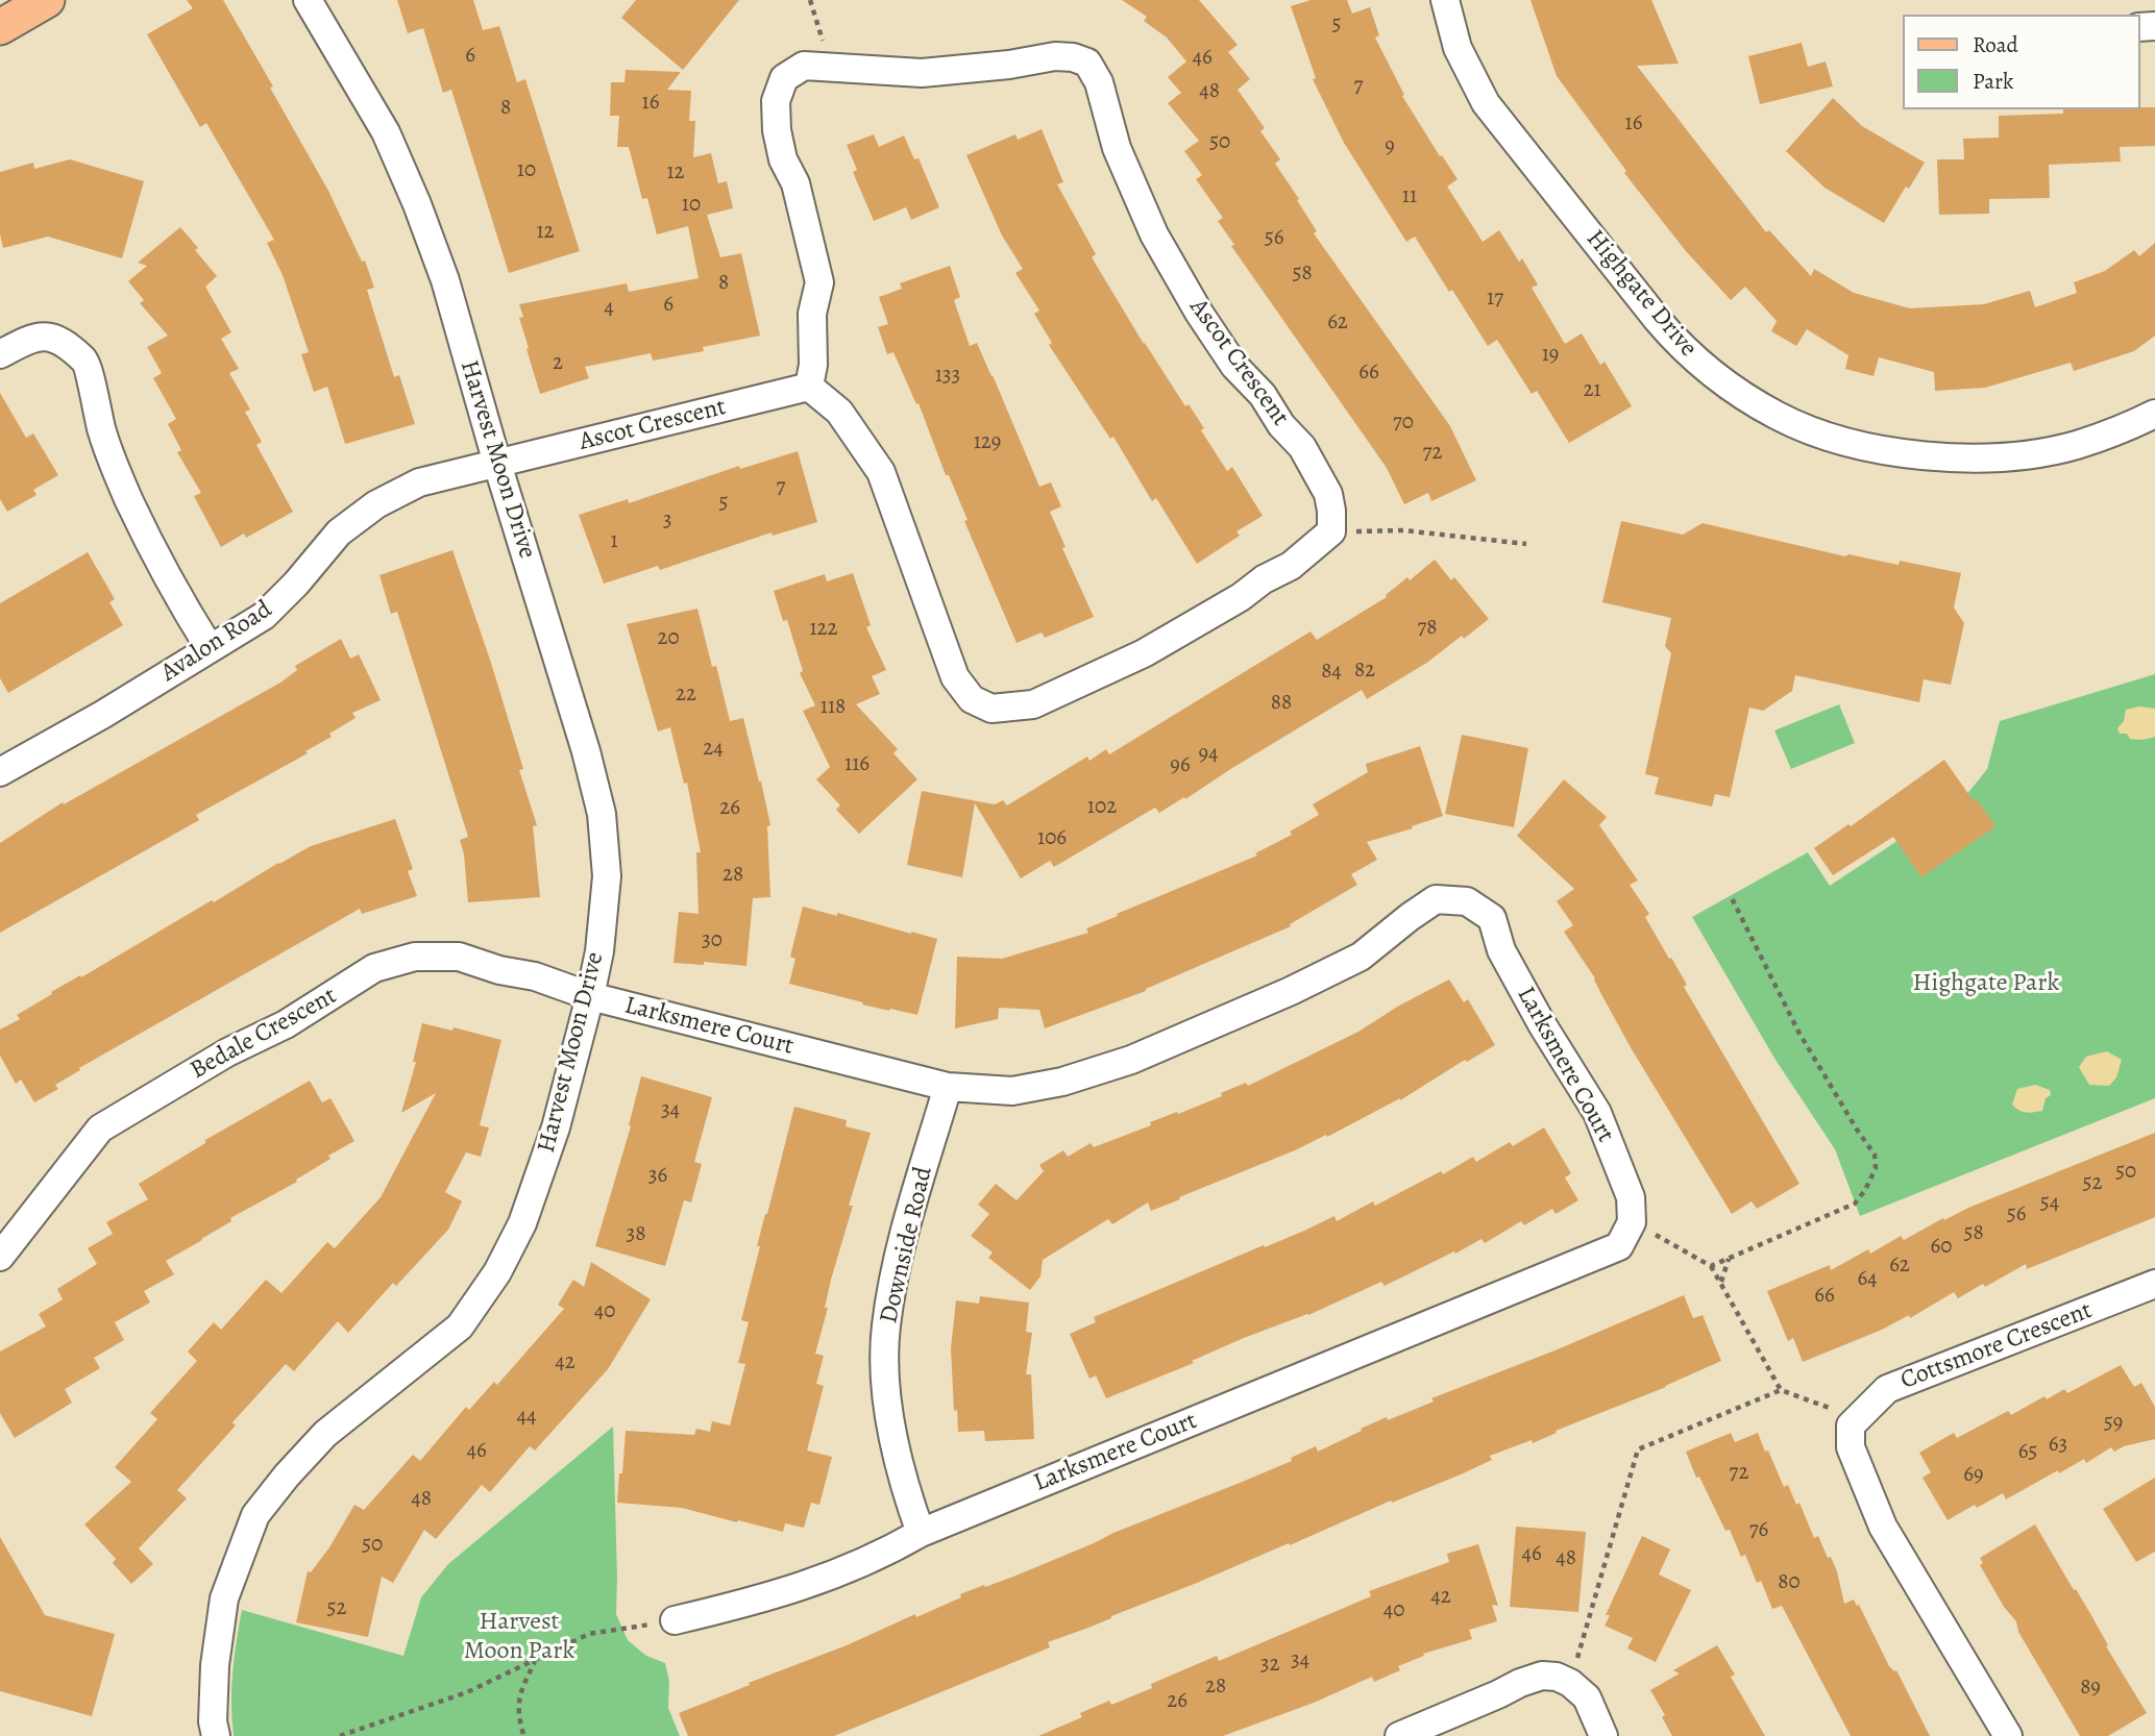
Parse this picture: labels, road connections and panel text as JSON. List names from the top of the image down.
{
  "streets": {
    "street": [
      "Highgate Drive",
      "Ascot Crescent",
      "Harvest Moon Drive",
      "Avalon Road",
      "Larksmere Court",
      "Bedale Crescent",
      "Downside Road",
      "Cottsmore Crescent"
    ]
  },
  "crossings": [
    ["Ascot Crescent", "Harvest Moon Drive"],
    ["Ascot Crescent", "Avalon Road"],
    ["Harvest Moon Drive", "Avalon Road"],
    ["Harvest Moon Drive", "Larksmere Court"],
    ["Harvest Moon Drive", "Bedale Crescent"],
    ["Larksmere Court", "Bedale Crescent"],
    ["Larksmere Court", "Downside Road"]
  ],
  "parks": ["Highgate Park", "Harvest Moon Park"],
  "house_numbers": [
    "5",
    "6",
    "46",
    "7",
    "48",
    "16",
    "8",
    "16",
    "50",
    "9",
    "10",
    "12",
    "11",
    "10",
    "12",
    "56",
    "58",
    "8",
    "17",
    "6",
    "4",
    "62",
    "19",
    "2",
    "66",
    "133",
    "21",
    "70",
    "129",
    "72",
    "7",
    "5",
    "3",
    "1",
    "78",
    "122",
    "20",
    "82",
    "84",
    "22",
    "88",
    "118",
    "24",
    "94",
    "116",
    "96",
    "102",
    "26",
    "106",
    "28",
    "30",
    "34",
    "50",
    "36",
    "52",
    "54",
    "56",
    "58",
    "38",
    "60",
    "62",
    "64",
    "66",
    "40",
    "42",
    "44",
    "59",
    "63",
    "46",
    "65",
    "72",
    "69",
    "48",
    "76",
    "50",
    "46",
    "48",
    "80",
    "42",
    "52",
    "40",
    "34",
    "32",
    "28",
    "89",
    "26"
  ],
  "legend": ["Road", "Park"]
}
